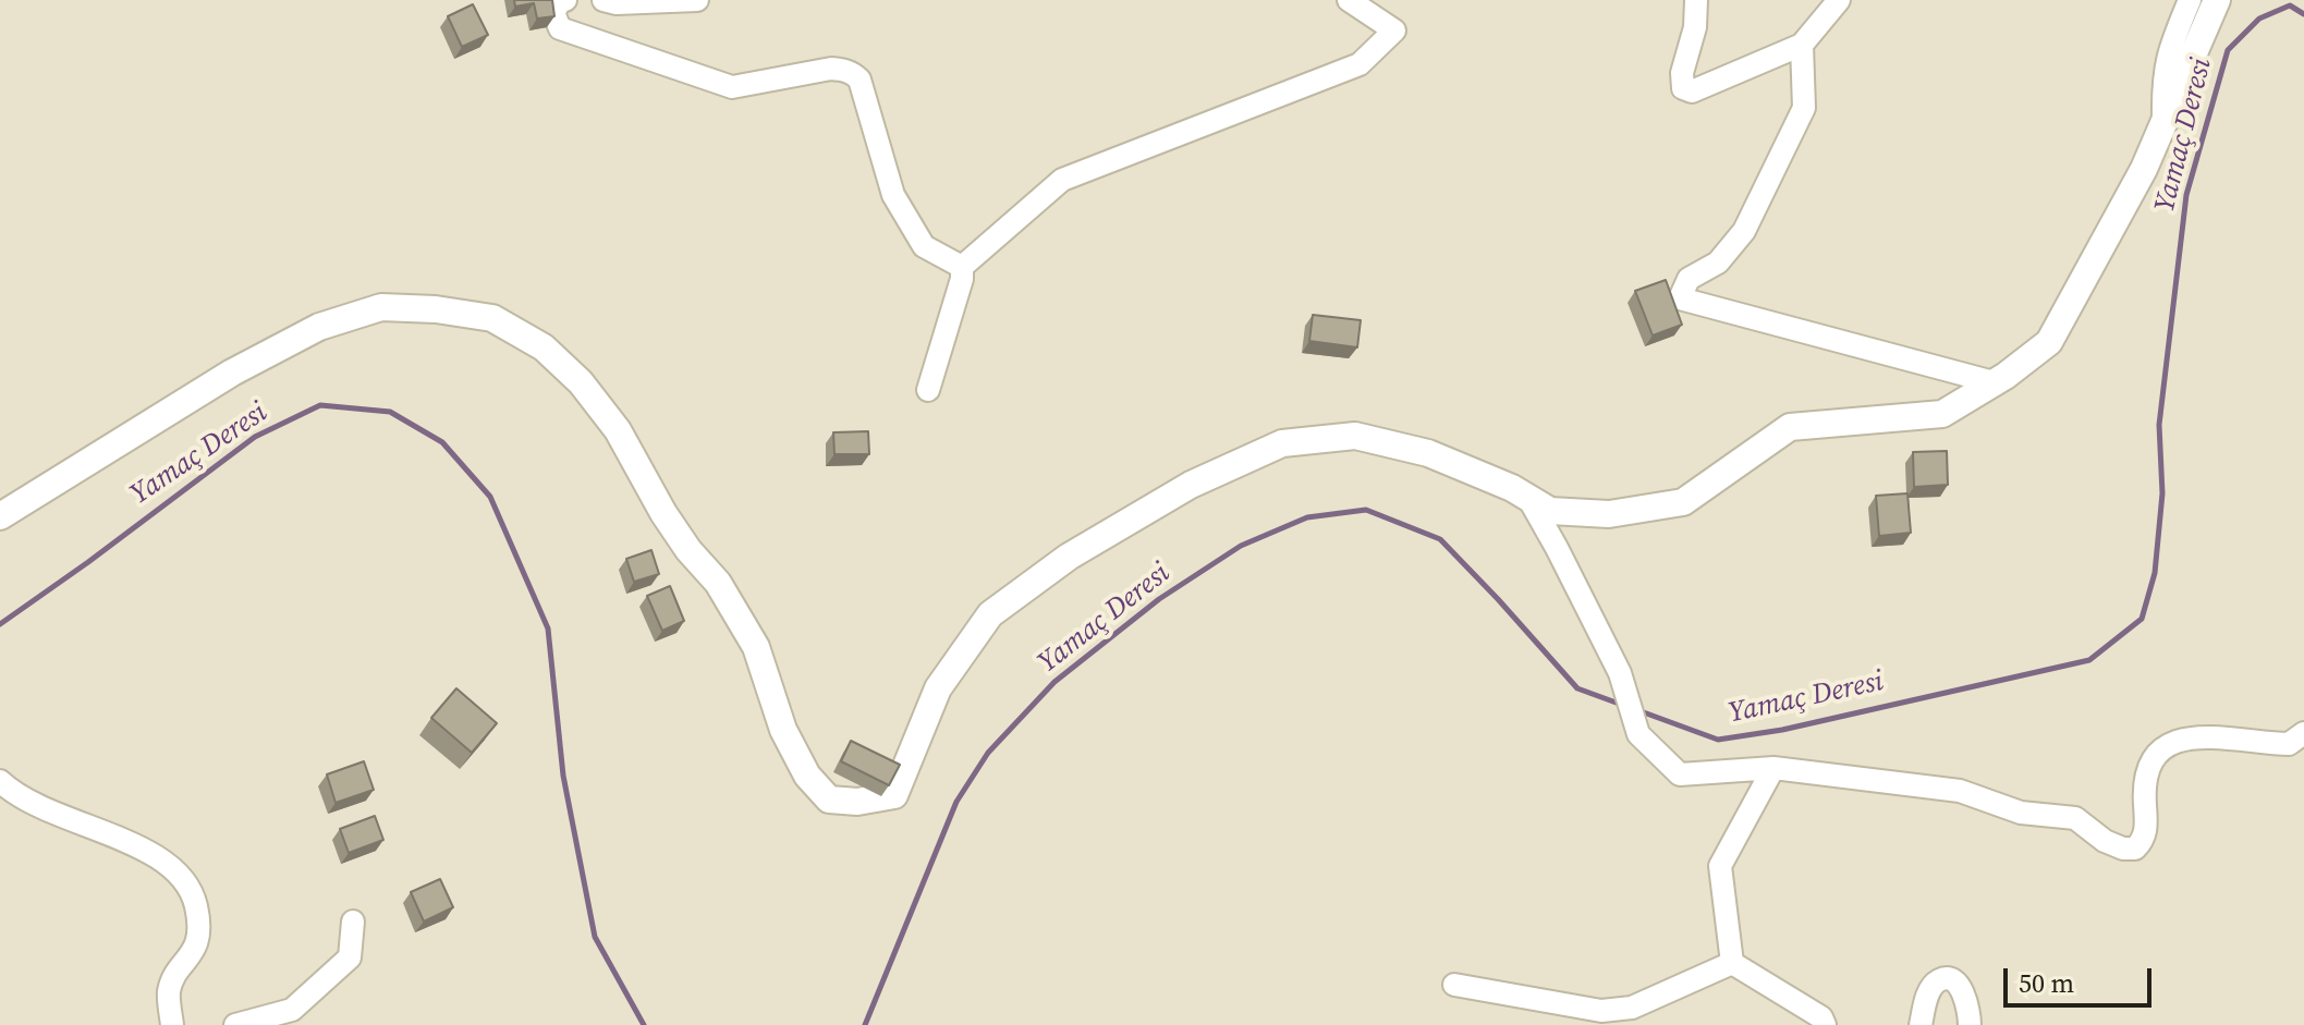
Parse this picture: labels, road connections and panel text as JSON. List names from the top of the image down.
{
  "water": ["Yamaç Deresi"],
  "scale_bar": "50 m"
}
